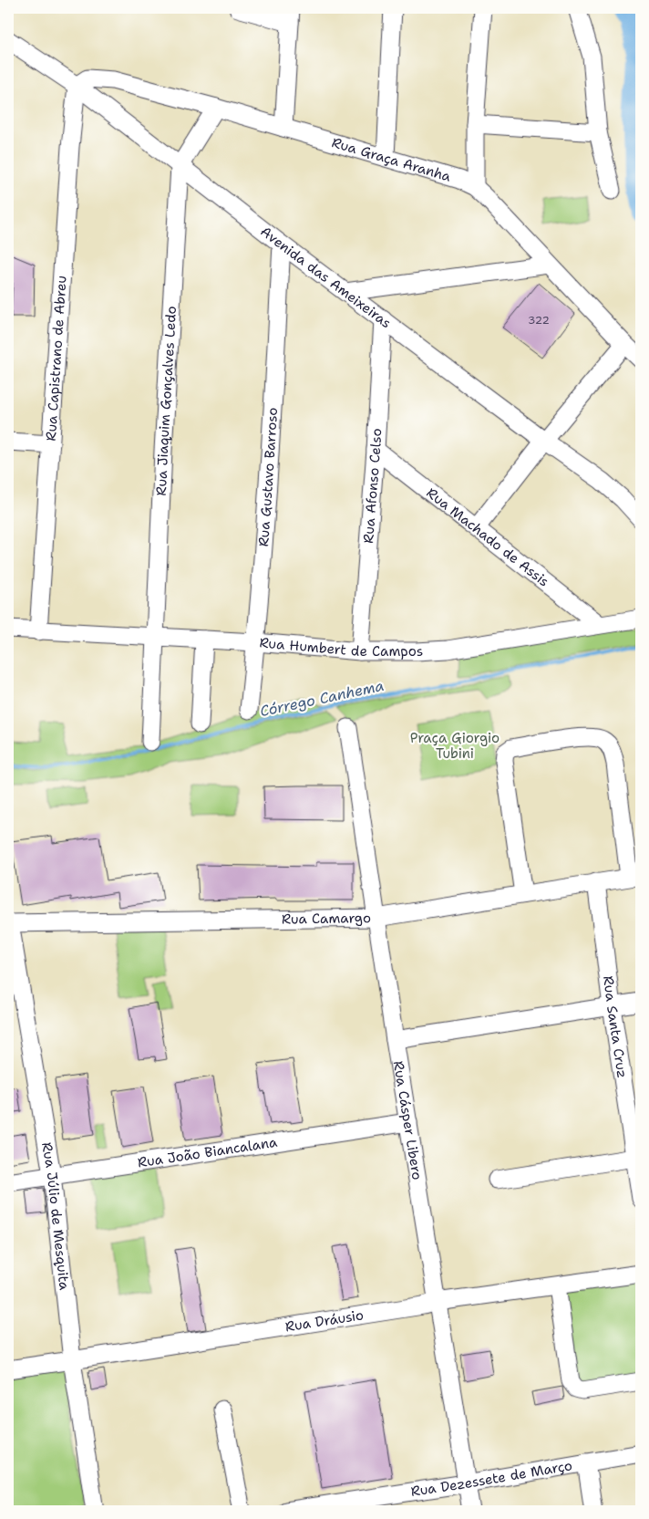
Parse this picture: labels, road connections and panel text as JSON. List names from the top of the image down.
{
  "streets": {
    "street": [
      "Rua Graça Aranha",
      "Avenida das Ameixeiras",
      "Rua Capistrano de Abreu",
      "Rua Jiaquim Gonçalves Ledo",
      "Rua Gustavo Barroso",
      "Rua Afonso Celso",
      "Rua Machado de Assis",
      "Rua Humbert de Campos",
      "Rua Camargo",
      "Rua Santa Cruz",
      "Rua Cásper Libero",
      "Rua João Biancalana",
      "Rua Júlio de Mesquita",
      "Rua Dráusio",
      "Rua Dezessete de Março"
    ]
  },
  "crossings": [
    ["Rua Graça Aranha", "Avenida das Ameixeiras"],
    ["Rua Graça Aranha", "Rua Capistrano de Abreu"],
    ["Avenida das Ameixeiras", "Rua Capistrano de Abreu"],
    ["Avenida das Ameixeiras", "Rua Jiaquim Gonçalves Ledo"],
    ["Avenida das Ameixeiras", "Rua Gustavo Barroso"],
    ["Avenida das Ameixeiras", "Rua Afonso Celso"],
    ["Rua Capistrano de Abreu", "Rua Humbert de Campos"],
    ["Rua Jiaquim Gonçalves Ledo", "Rua Humbert de Campos"],
    ["Rua Gustavo Barroso", "Rua Humbert de Campos"],
    ["Rua Afonso Celso", "Rua Machado de Assis"],
    ["Rua Afonso Celso", "Rua Humbert de Campos"],
    ["Rua Machado de Assis", "Rua Humbert de Campos"],
    ["Rua Camargo", "Rua Santa Cruz"],
    ["Rua Camargo", "Rua Cásper Libero"],
    ["Rua Camargo", "Rua Júlio de Mesquita"],
    ["Rua Cásper Libero", "Rua João Biancalana"],
    ["Rua Cásper Libero", "Rua Dráusio"],
    ["Rua Cásper Libero", "Rua Dezessete de Março"],
    ["Rua João Biancalana", "Rua Júlio de Mesquita"],
    ["Rua Júlio de Mesquita", "Rua Dráusio"]
  ],
  "water": ["Córrego Canhema"],
  "parks": ["Praça Giorgio Tubini"],
  "house_numbers": ["322"]
}
